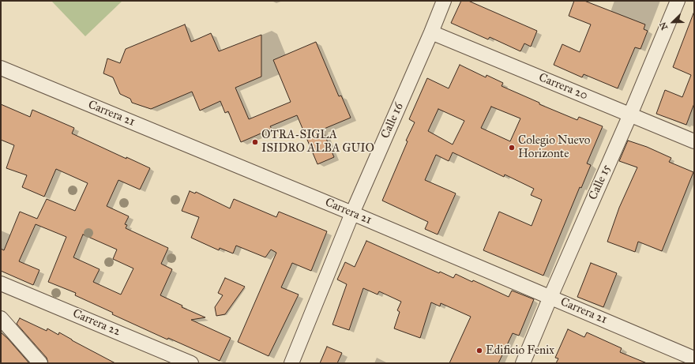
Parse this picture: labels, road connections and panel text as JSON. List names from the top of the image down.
{
  "streets": {
    "street": [
      "Carrera 20",
      "Carrera 21",
      "Calle 16",
      "Calle 15",
      "Carrera 22"
    ]
  },
  "crossings": [
    ["Carrera 20", "Calle 16"],
    ["Carrera 20", "Calle 15"],
    ["Carrera 21", "Calle 16"],
    ["Carrera 21", "Calle 15"]
  ],
  "places": ["OTRA-SIGLA ISIDRO ALBA GUIO", "Colegio Nuevo Horizonte", "Edificio Fenix"],
  "north": "bottom left"
}
